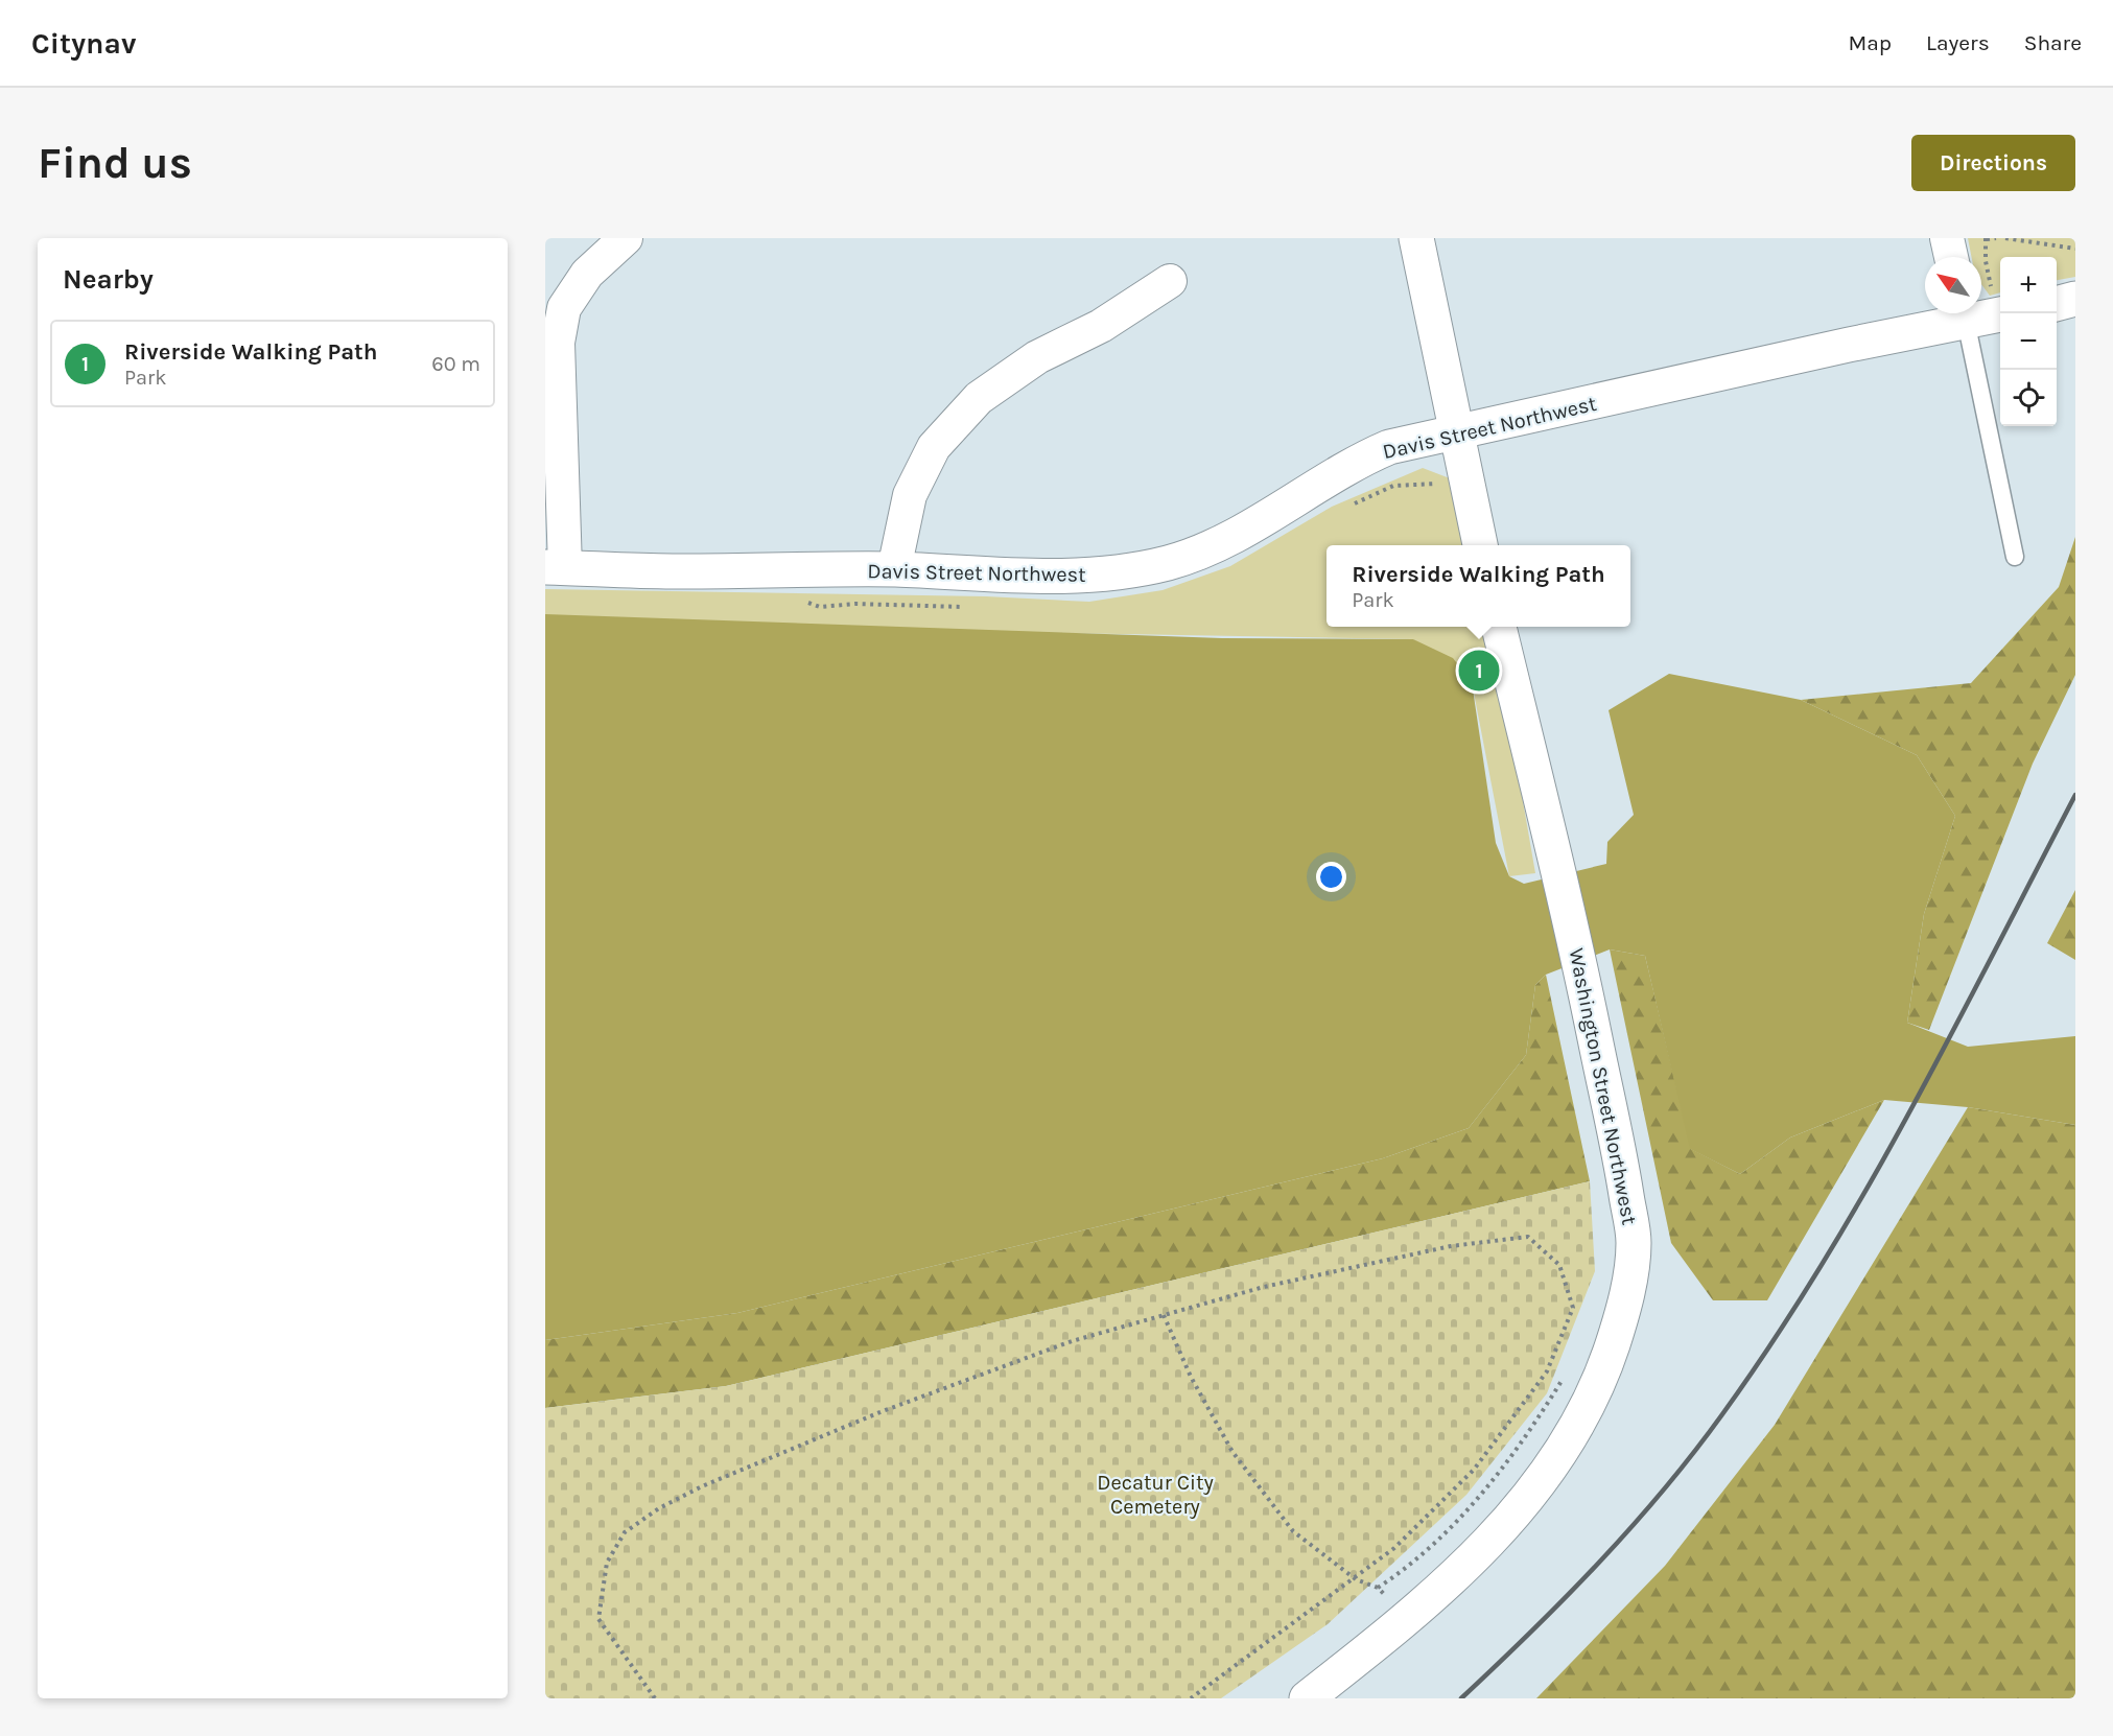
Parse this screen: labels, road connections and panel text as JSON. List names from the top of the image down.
{
  "streets": {
    "street": ["Davis Street Northwest", "Washington Street Northwest"]
  },
  "parks": ["Decatur City Cemetery"],
  "north": "top left",
  "page": {
    "header": "Citynav",
    "nav": ["Map", "Layers", "Share"],
    "buttons": "Directions",
    "title": "Find us",
    "heading": "Nearby",
    "map_buttons": ["+", "−"],
    "list": [
      {
        "mark": "1",
        "name": "Riverside Walking Path",
        "note": "Park",
        "value": "60 m"
      }
    ],
    "popup": ["Riverside Walking Path", "Park"],
    "pins": "1"
  }
}
